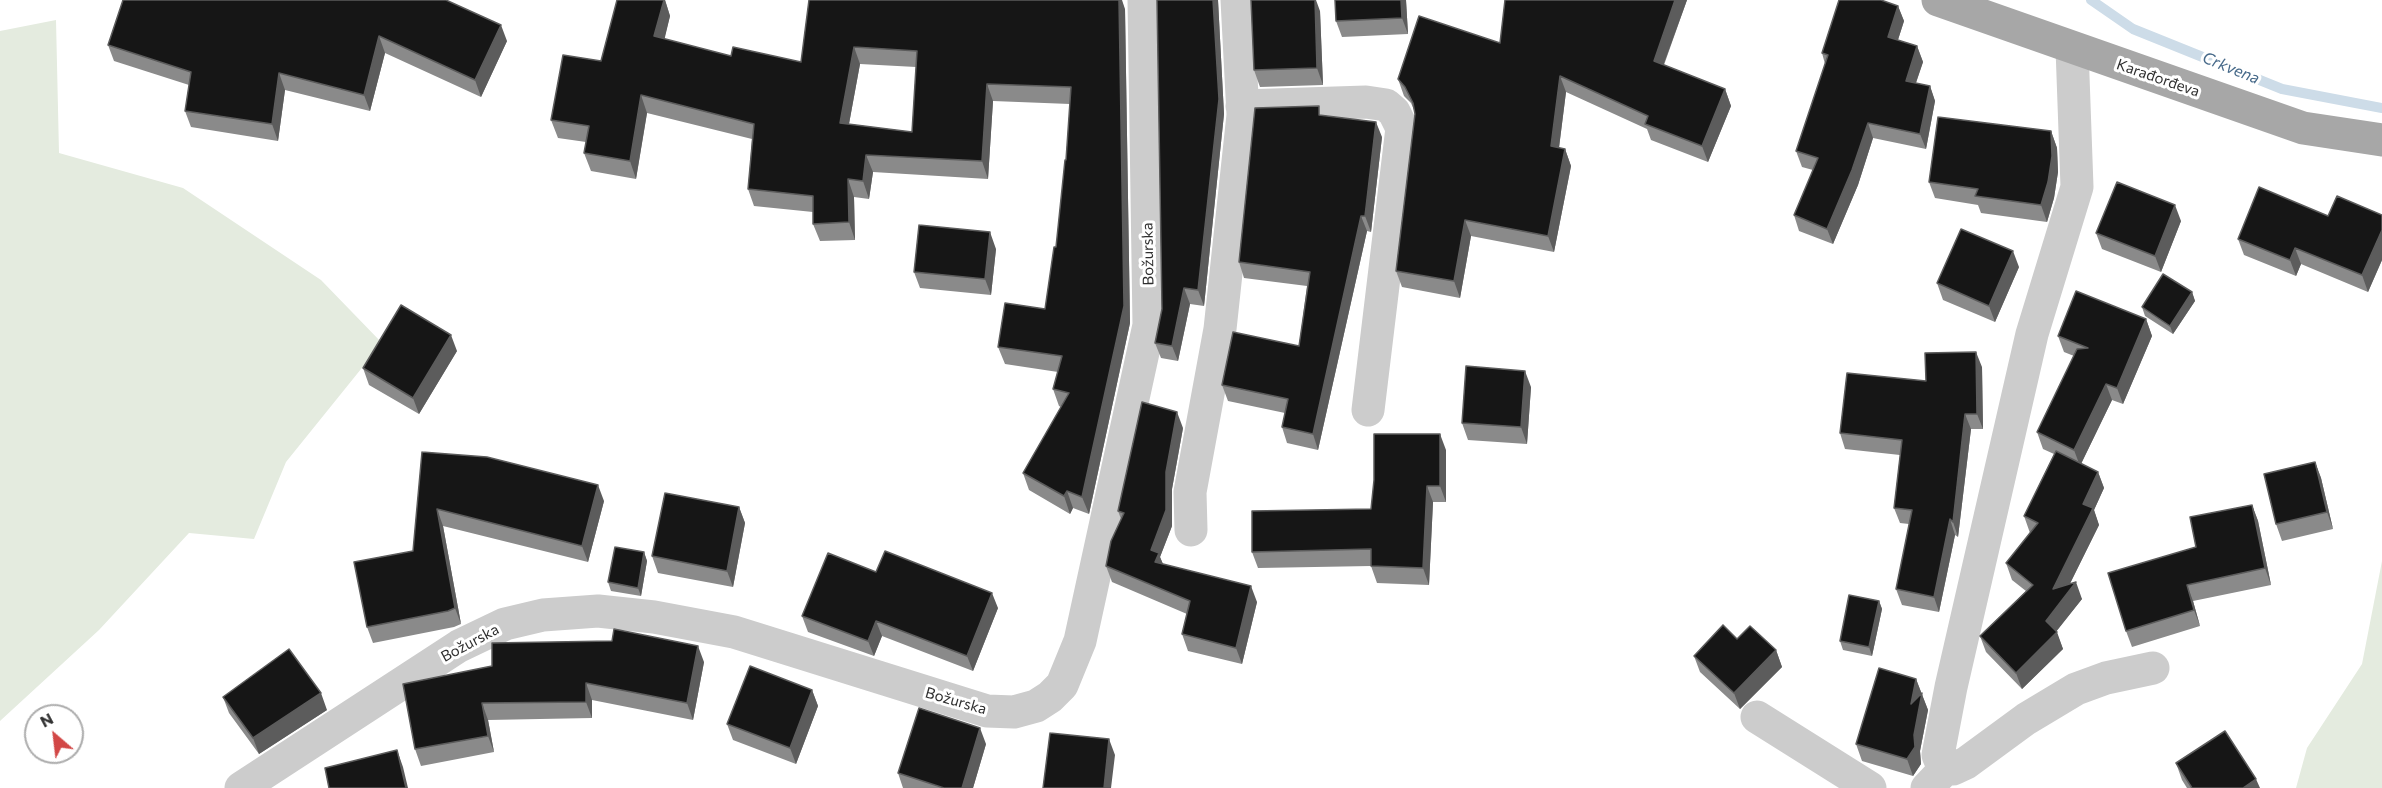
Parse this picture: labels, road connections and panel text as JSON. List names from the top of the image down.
{
  "streets": {
    "main road": ["Karađorđeva"],
    "street": ["Božurska"]
  },
  "water": ["Crkvena"],
  "north": "top left"
}
